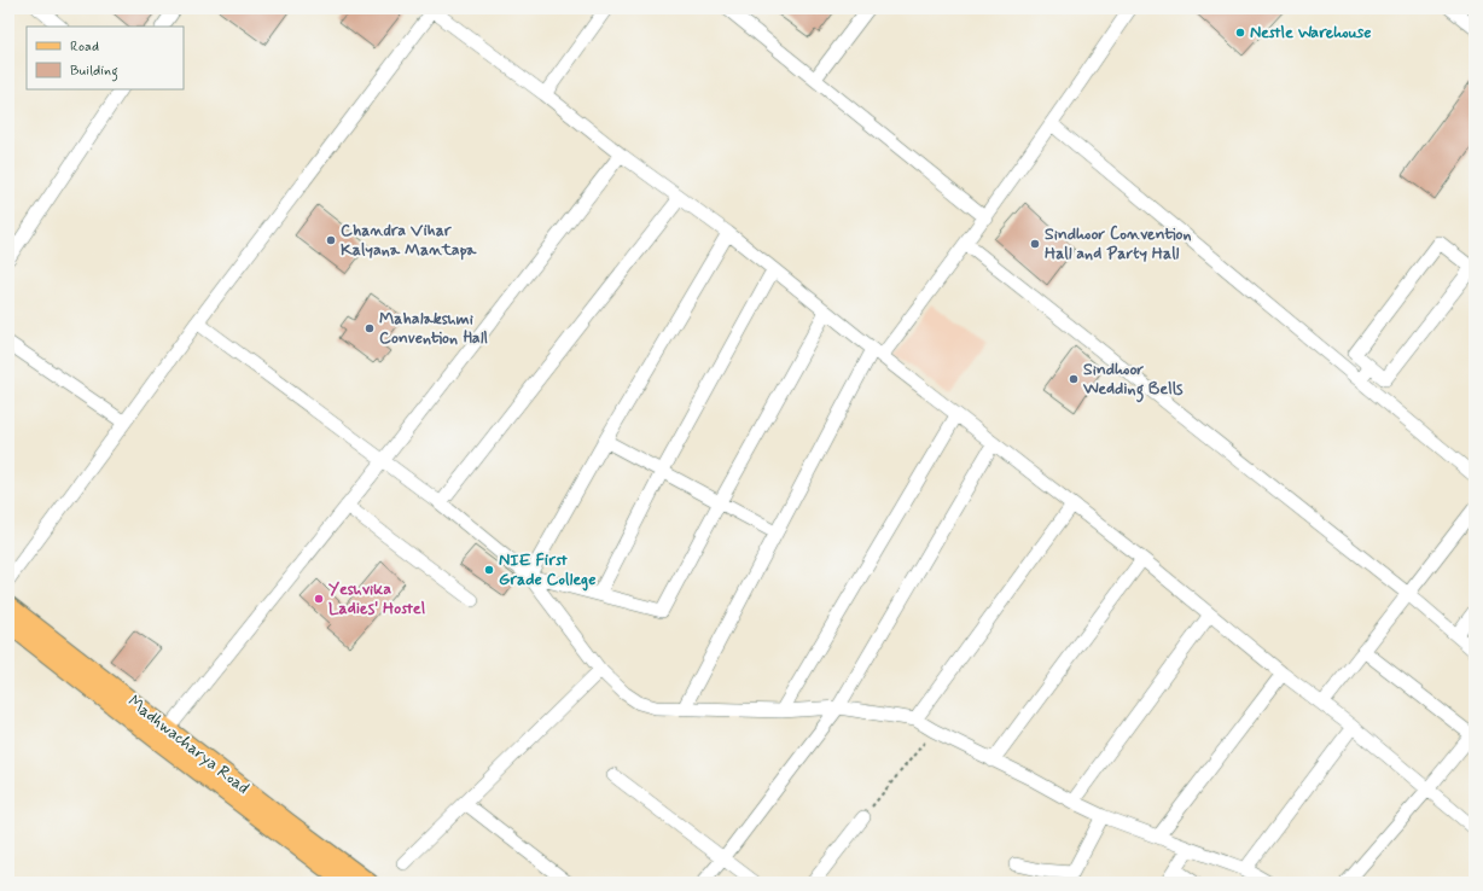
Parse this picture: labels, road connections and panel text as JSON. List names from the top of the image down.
{
  "streets": {
    "main road": ["Madhwacharya Road"]
  },
  "places": [
    "Nestle Warehouse",
    "Chandra Vihar Kalyana Mantapa",
    "Sindhoor Convention Hall and Party Hall",
    "Mahalakshmi Convention Hall",
    "Sindhoor Wedding Bells",
    "NIE First Grade College",
    "Yeshvika Ladies' Hostel"
  ],
  "legend": ["Road", "Building"]
}
